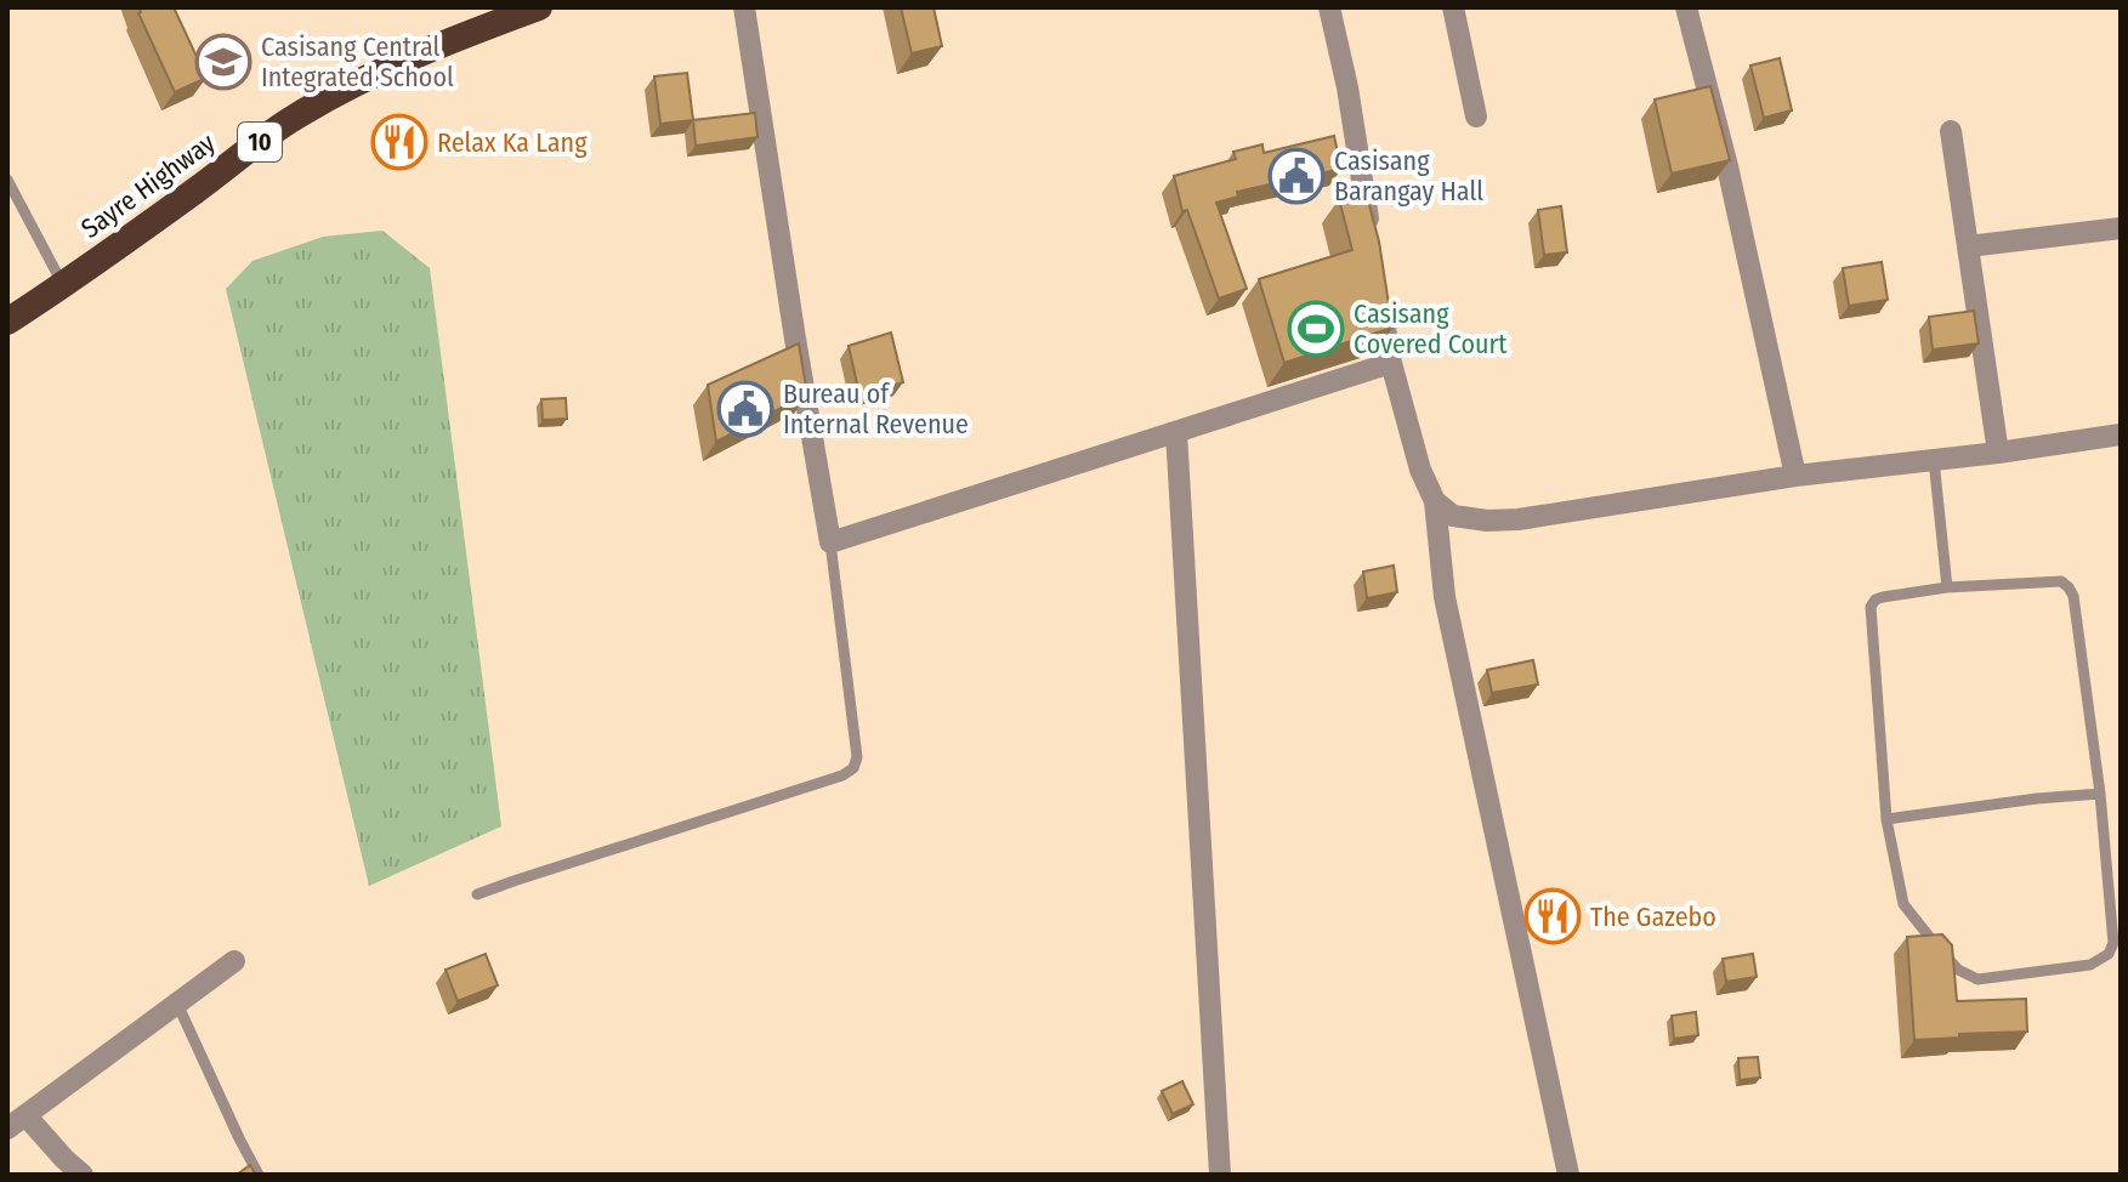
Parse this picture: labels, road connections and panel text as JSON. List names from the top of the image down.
{
  "streets": {
    "highway": ["10", "Sayre Highway"]
  },
  "places": {
    "school or university": ["Casisang Central Integrated School"],
    "restaurant": ["Relax Ka Lang", "The Gazebo"],
    "public building": ["Casisang Barangay Hall", "Bureau of Internal Revenue"],
    "sports": ["Casisang Covered Court"]
  }
}
